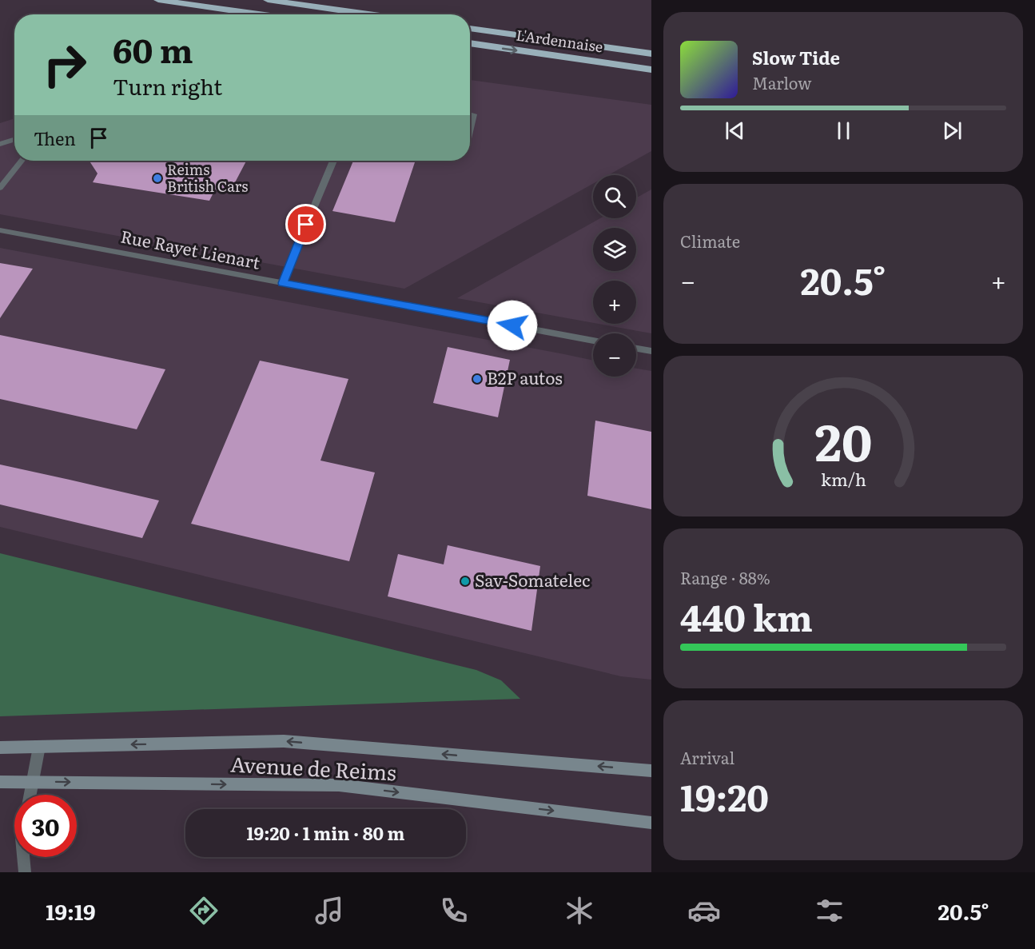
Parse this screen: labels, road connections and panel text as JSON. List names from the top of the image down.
{
  "streets": {
    "highway": ["L'Ardennaise"],
    "main road": ["Avenue de Reims"],
    "street": ["Rue Rayet Lienart"]
  },
  "places": ["Reims British Cars", "B2P autos", "Sav-Somatelec"],
  "page": {
    "turn": ["60 m", "Turn right"],
    "song": ["Slow Tide", "Marlow"],
    "then": "Then",
    "map_buttons": ["+", "−"],
    "tile": [
      "Climate",
      ["Range · 88%", "440 km"],
      ["Arrival", "19:20"]
    ],
    "heat": ["−", "20.5°", "+"],
    "limit": "30",
    "trip": "19:20 · 1 min · 80 m",
    "tabs": ["19:19", "20.5°"],
    "gauge": ["20", "km/h"]
  }
}
